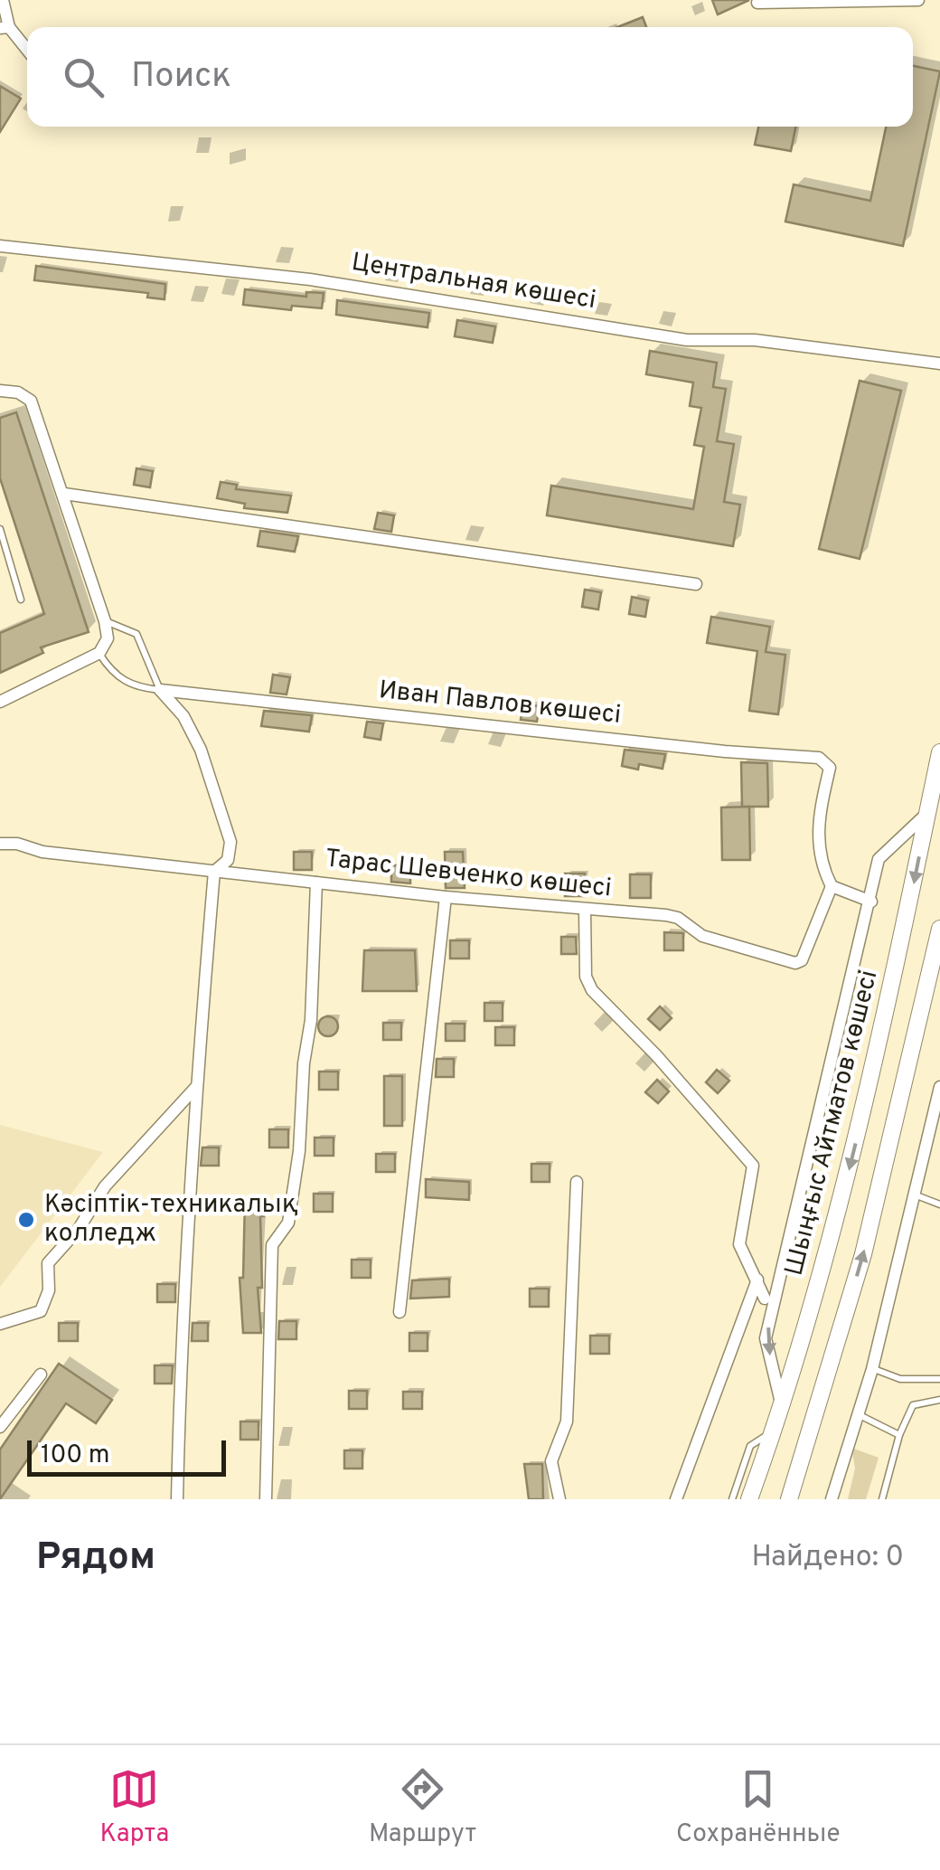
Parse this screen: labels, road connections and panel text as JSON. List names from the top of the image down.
{
  "streets": {
    "main road": ["Шыңғыс Айтматов көшесі"],
    "street": ["Центральная көшесі", "Иван Павлов көшесі", "Тарас Шевченко көшесі"]
  },
  "crossings": [
    ["Иван Павлов көшесі", "Тарас Шевченко көшесі"]
  ],
  "places": ["Кәсіптік-техникалық колледж"],
  "scale_bar": "100 m",
  "page": {
    "search": "Поиск",
    "scale": "100 m",
    "heading": ["Рядом", "Найдено: 0"],
    "nav": ["Карта", "Маршрут", "Сохранённые"]
  }
}
